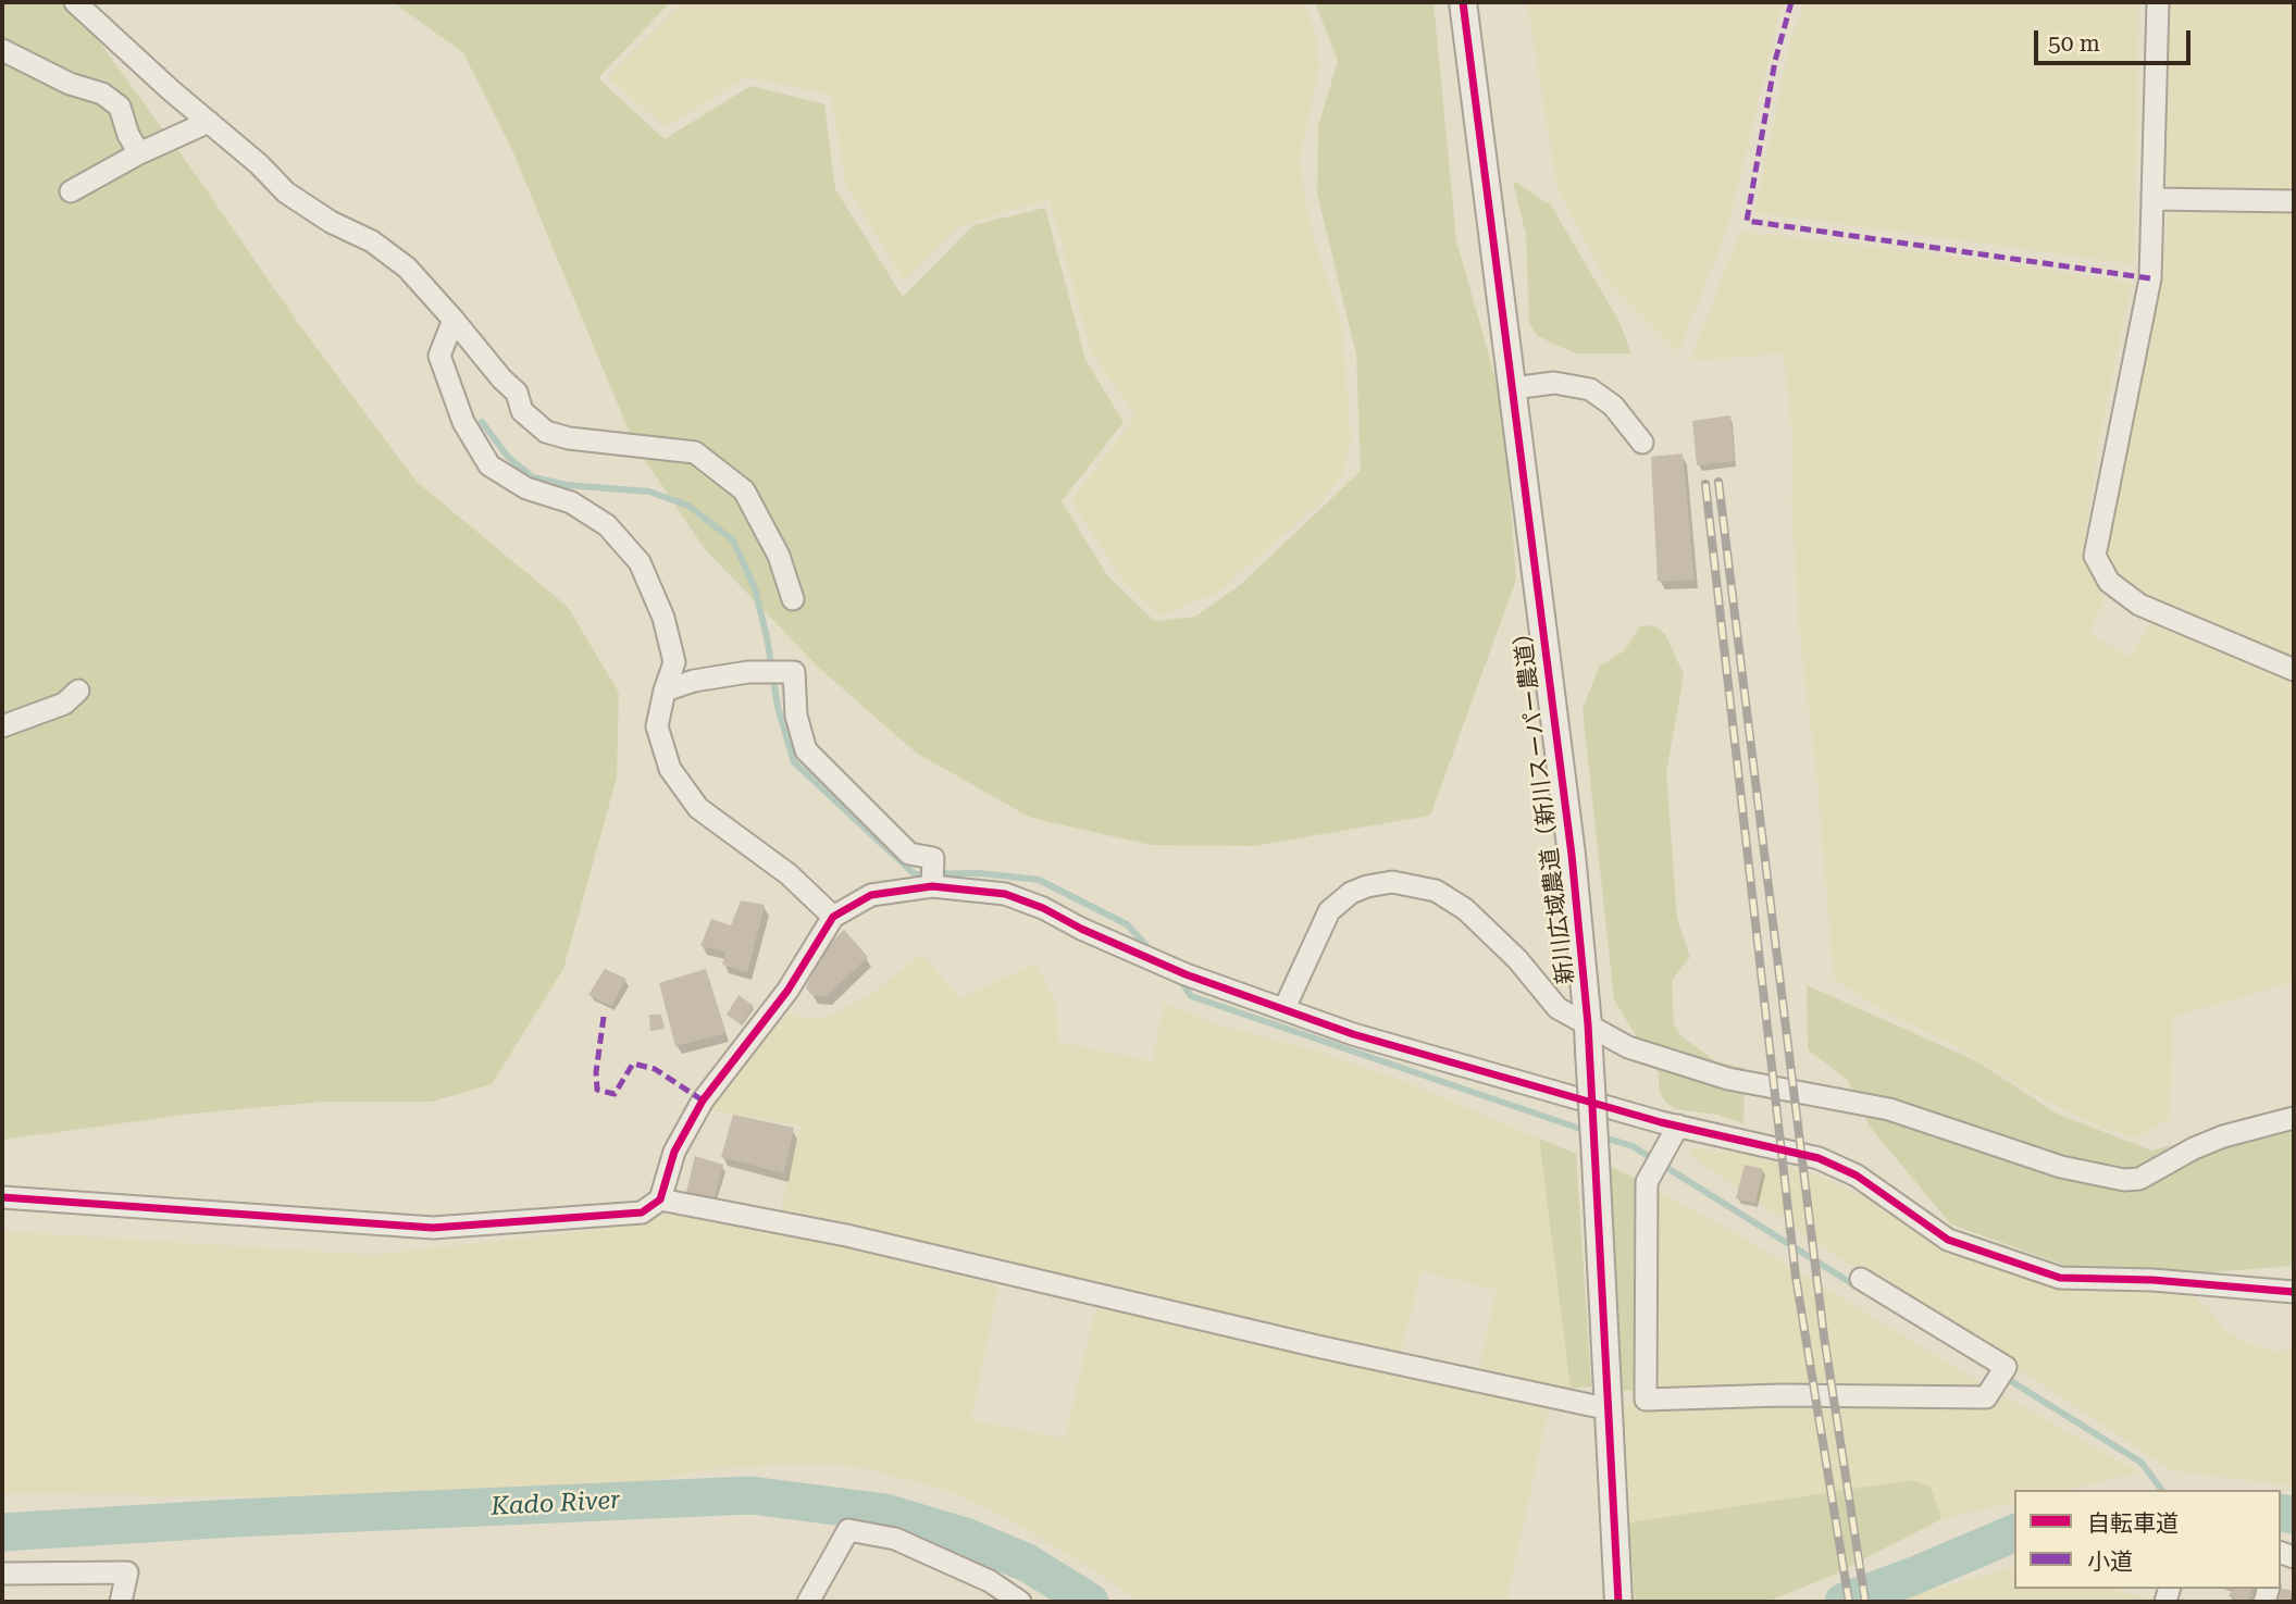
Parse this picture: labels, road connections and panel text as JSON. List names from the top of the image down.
{
  "streets": {
    "street": ["新川広域農道（新川スーパー農道）"]
  },
  "water": ["Kado River"],
  "legend": ["自転車道", "小道"],
  "scale_bar": "50 m"
}
